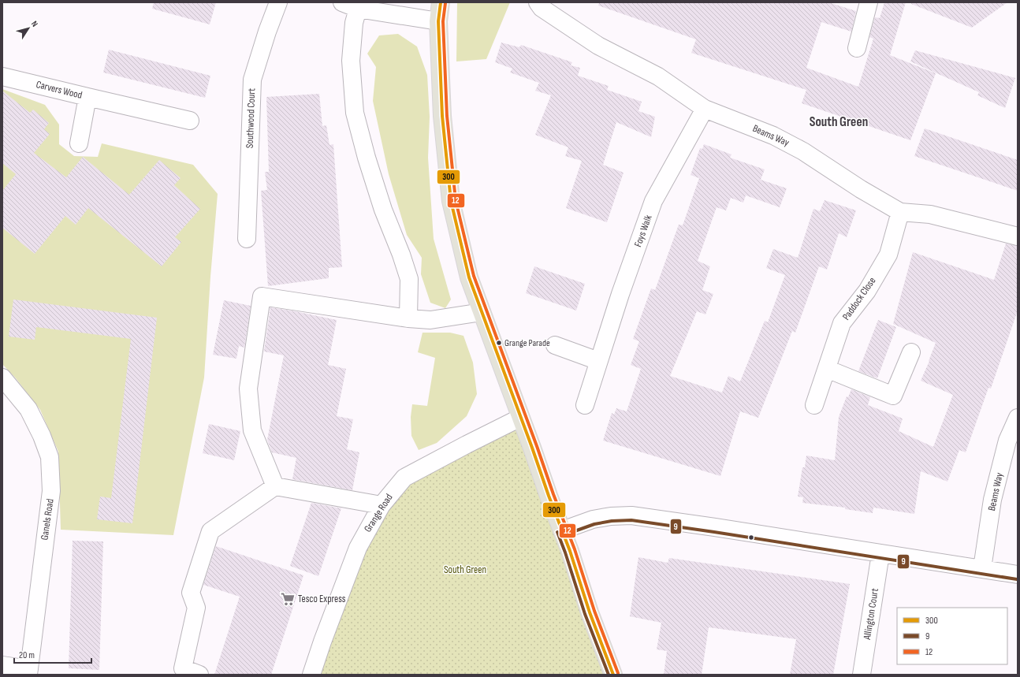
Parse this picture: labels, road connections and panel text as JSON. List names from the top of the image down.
{
  "streets": {
    "street": [
      "Carvers Wood",
      "Southwood Court",
      "Beams Way",
      "Foys Walk",
      "Paddock Close",
      "Grange Road",
      "Ganels Road",
      "Allington Court"
    ]
  },
  "crossings": [
    ["Beams Way", "Foys Walk"],
    ["Beams Way", "Paddock Close"]
  ],
  "districts": ["South Green"],
  "parks": ["South Green"],
  "places": {
    "other": ["Grange Parade"],
    "supermarket": ["Tesco Express"]
  },
  "lines": ["transit line 300", "transit line 12", "transit line 9"],
  "legend": ["300", "9", "12"],
  "scale_bar": "20 m",
  "north": "top right"
}
